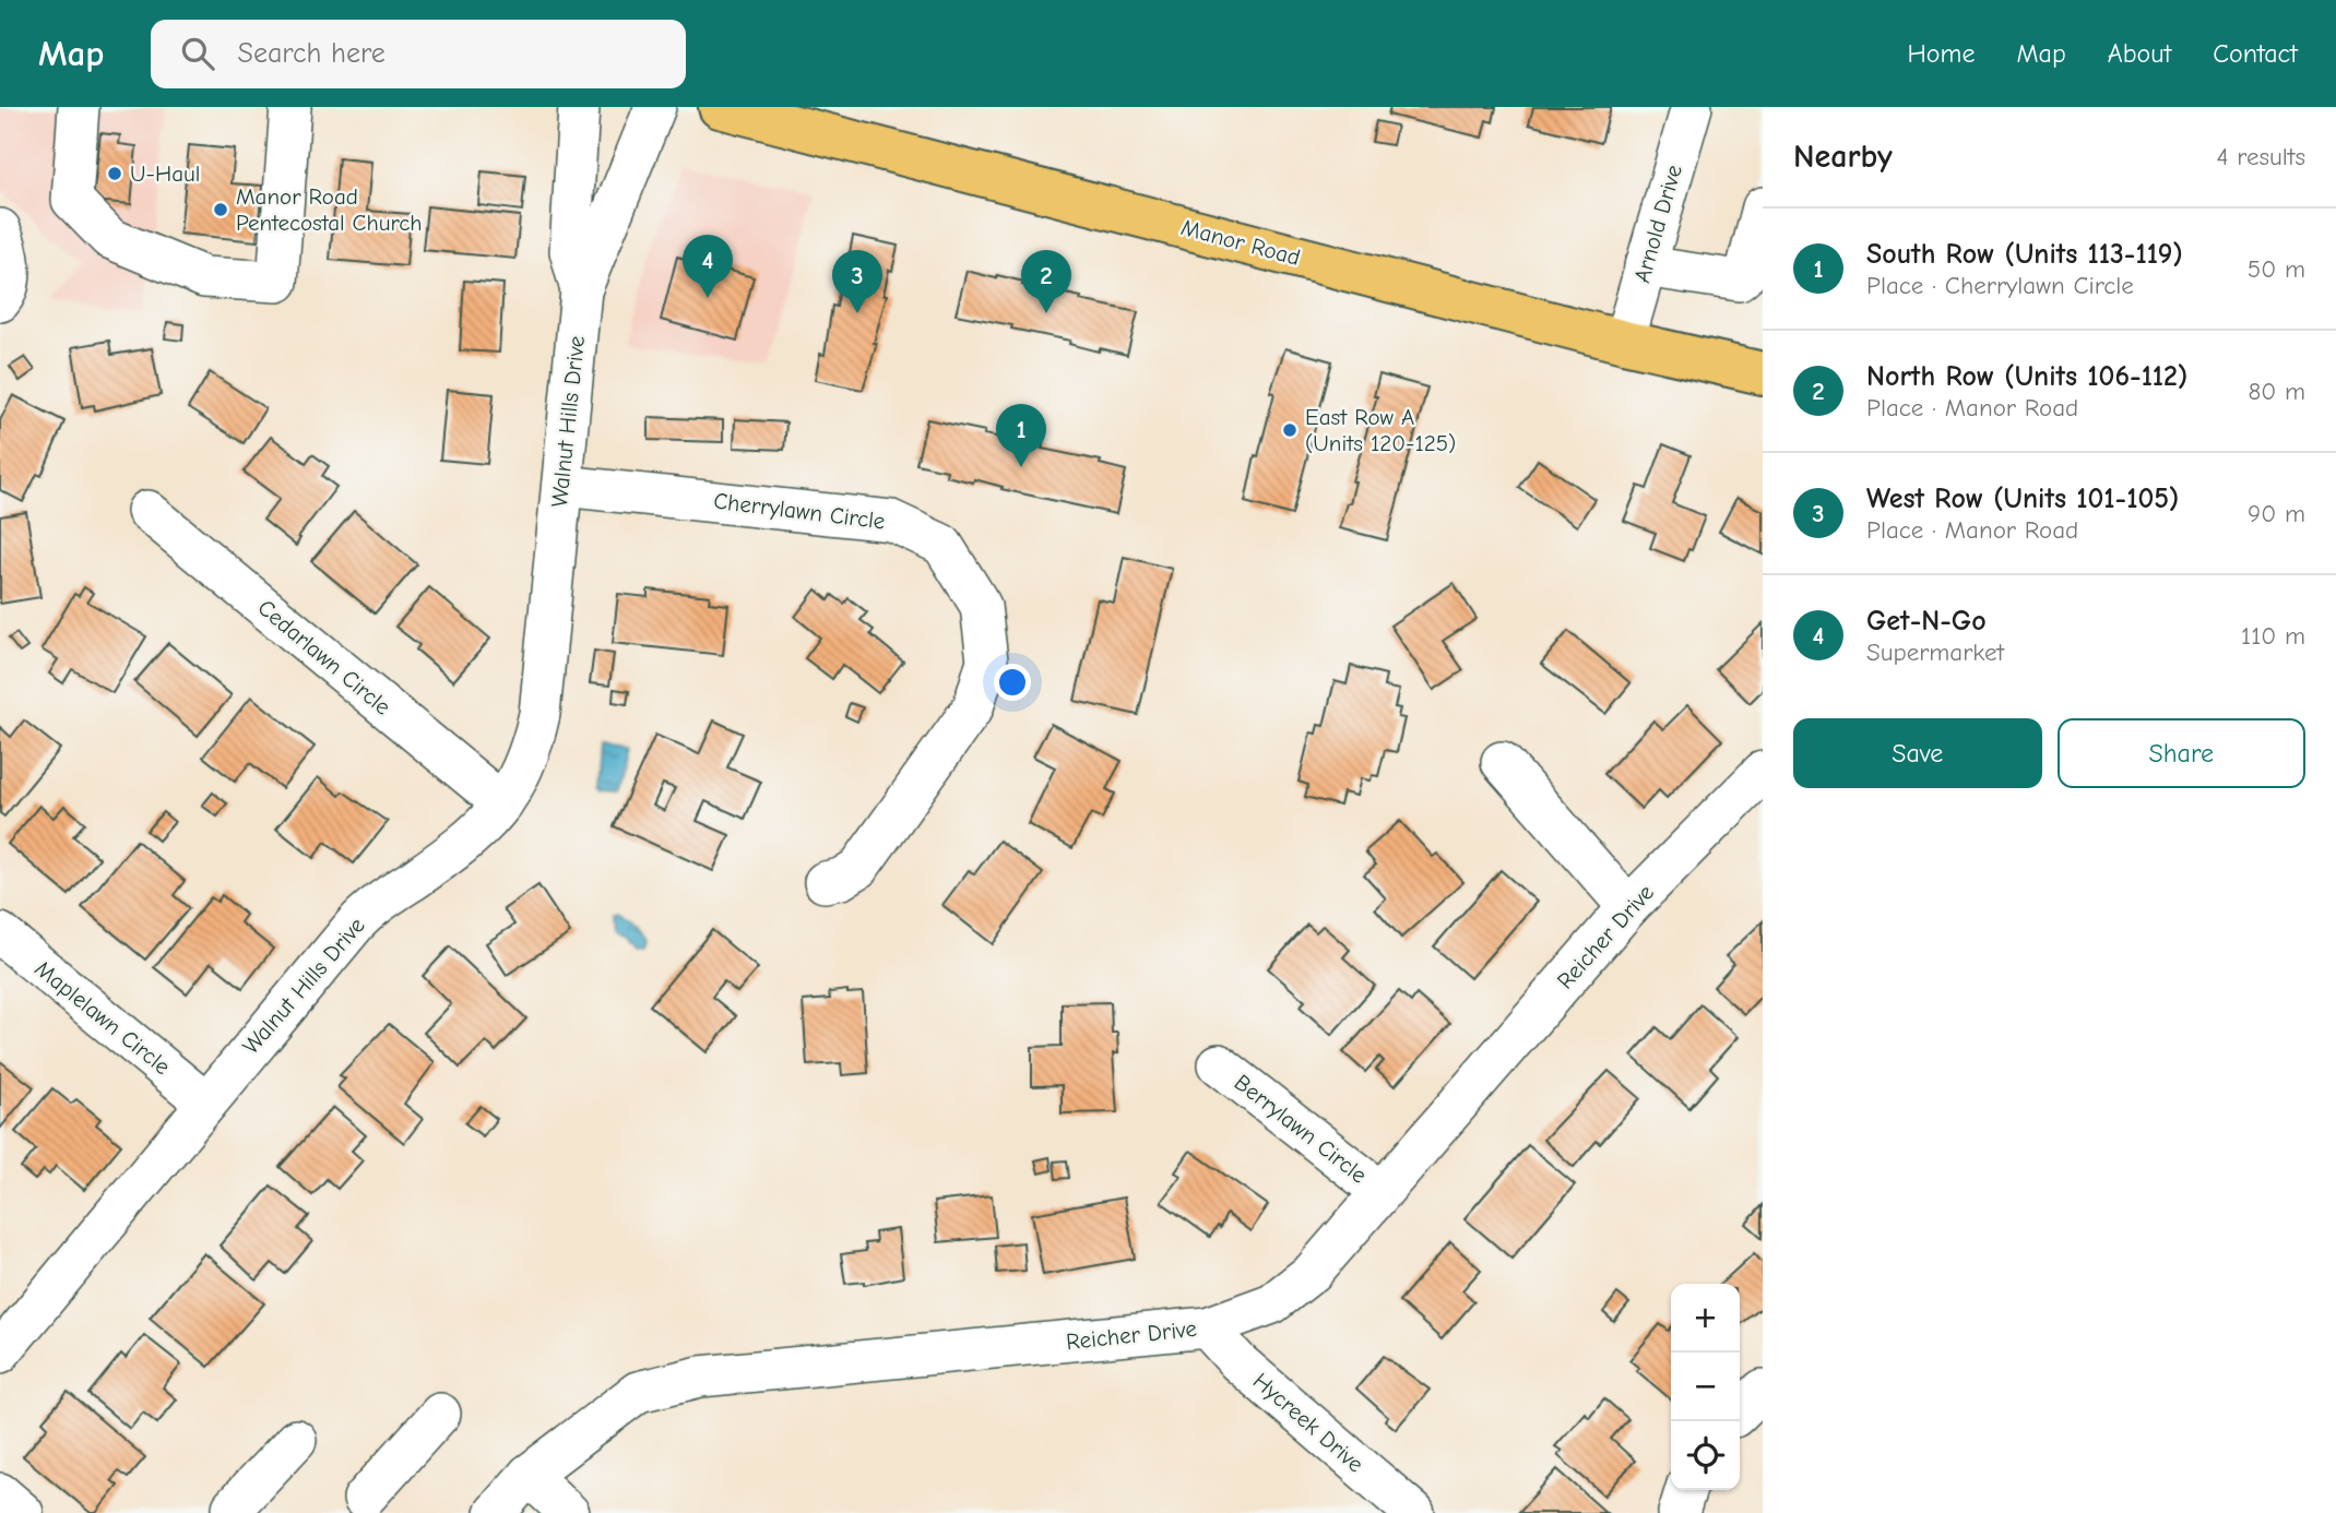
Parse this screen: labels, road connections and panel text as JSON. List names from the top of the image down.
{
  "streets": {
    "main road": ["Manor Road"],
    "street": [
      "Arnold Drive",
      "Walnut Hills Drive",
      "Cherrylawn Circle",
      "Cedarlawn Circle",
      "Reicher Drive",
      "Maplelawn Circle",
      "Berrylawn Circle",
      "Hycreek Drive"
    ]
  },
  "crossings": [
    ["Arnold Drive", "Manor Road"],
    ["Walnut Hills Drive", "Cherrylawn Circle"],
    ["Walnut Hills Drive", "Cedarlawn Circle"],
    ["Walnut Hills Drive", "Maplelawn Circle"],
    ["Reicher Drive", "Berrylawn Circle"],
    ["Reicher Drive", "Hycreek Drive"]
  ],
  "places": ["U-Haul", "Manor Road Pentecostal Church", "East Row A (Units 120-125)"],
  "page": {
    "header": "Map",
    "search": "Search here",
    "nav": [
      "Home",
      "Map",
      "About",
      "Contact"
    ],
    "heading": ["Nearby", "4 results"],
    "list": [
      {
        "mark": "1",
        "name": "South Row (Units 113-119)",
        "note": "Place · Cherrylawn Circle",
        "value": "50 m"
      },
      {
        "mark": "2",
        "name": "North Row (Units 106-112)",
        "note": "Place · Manor Road",
        "value": "80 m"
      },
      {
        "mark": "3",
        "name": "West Row (Units 101-105)",
        "note": "Place · Manor Road",
        "value": "90 m"
      },
      {
        "mark": "4",
        "name": "Get-N-Go",
        "note": "Supermarket",
        "value": "110 m"
      }
    ],
    "pins": [
      "4",
      "2",
      "3",
      "1"
    ],
    "buttons": ["Save", "Share"],
    "map_buttons": ["+", "−"]
  }
}
